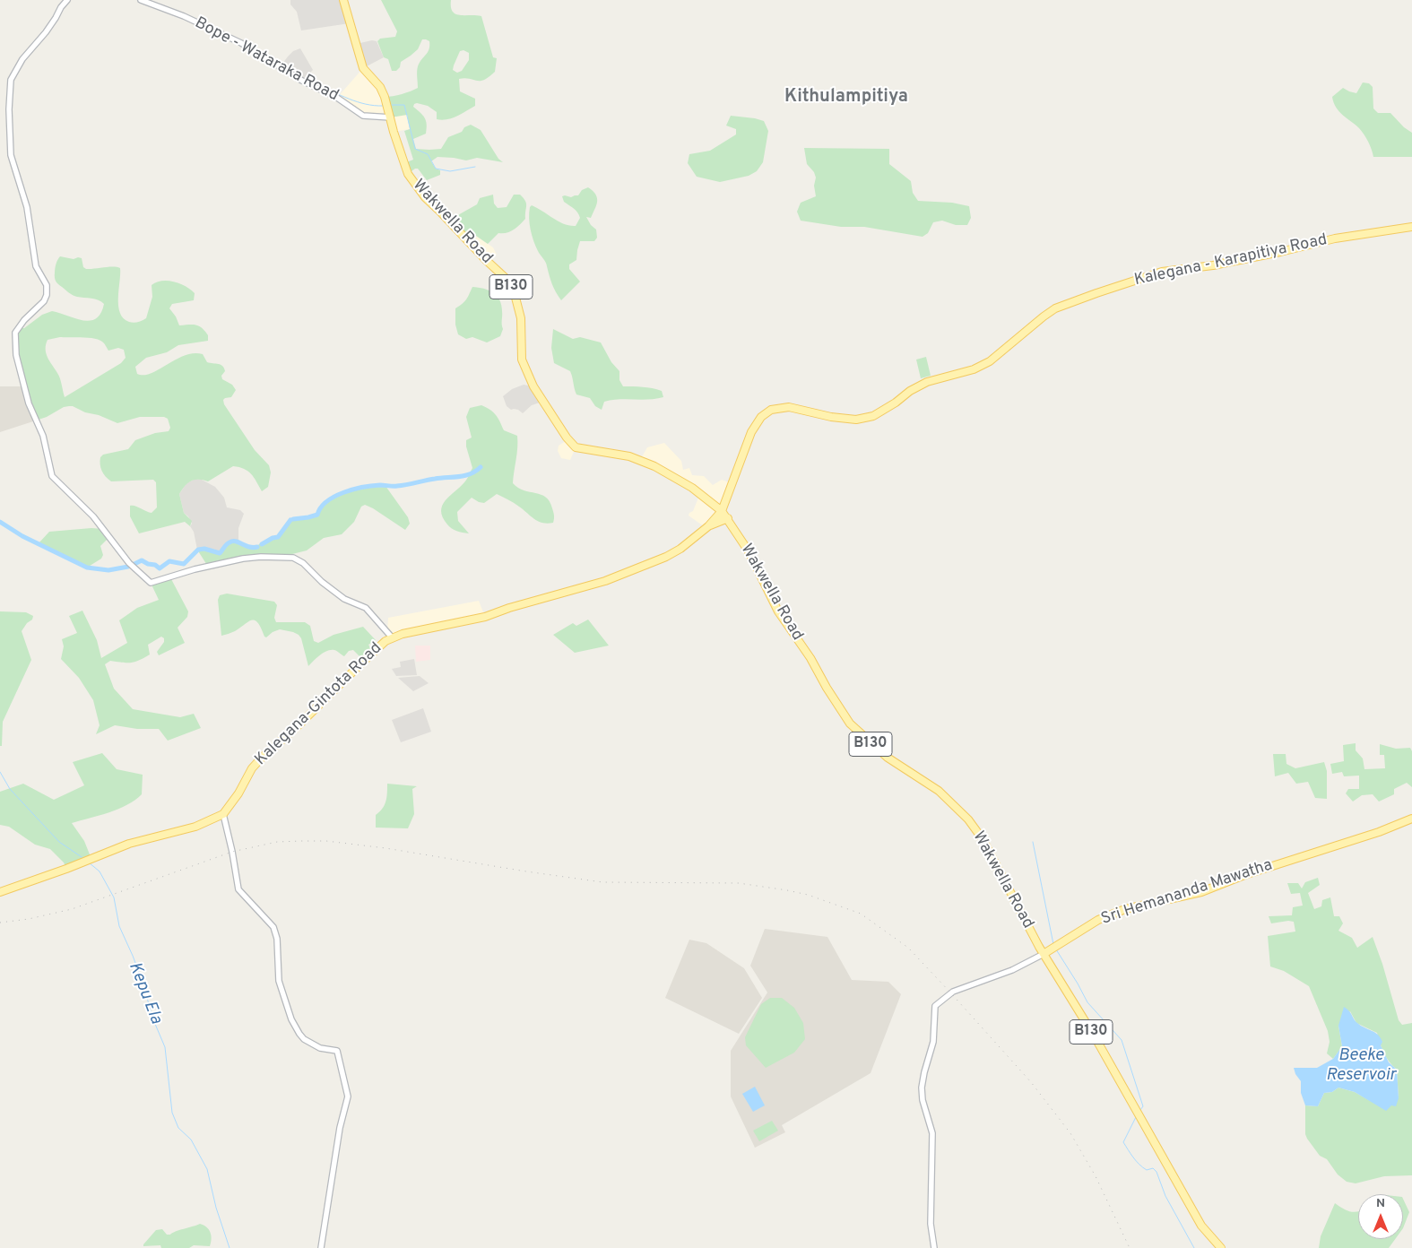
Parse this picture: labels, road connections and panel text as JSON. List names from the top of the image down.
{
  "streets": {
    "main road": [
      "Wakwella Road",
      "Kalegana - Karapitiya Road",
      "B130",
      "Kalegana-Gintota Road",
      "Sri Hemananda Mawatha"
    ],
    "street": ["Bope - Wataraka Road"]
  },
  "crossings": [
    ["Bope - Wataraka Road", "Wakwella Road"],
    ["Wakwella Road", "Kalegana - Karapitiya Road"],
    ["Wakwella Road", "Kalegana-Gintota Road"],
    ["Wakwella Road", "Sri Hemananda Mawatha"],
    ["Kalegana - Karapitiya Road", "Kalegana-Gintota Road"]
  ],
  "districts": ["Kithulampitiya"],
  "water": ["Kepu Ela", "Beeke Reservoir"],
  "north": "top"
}
